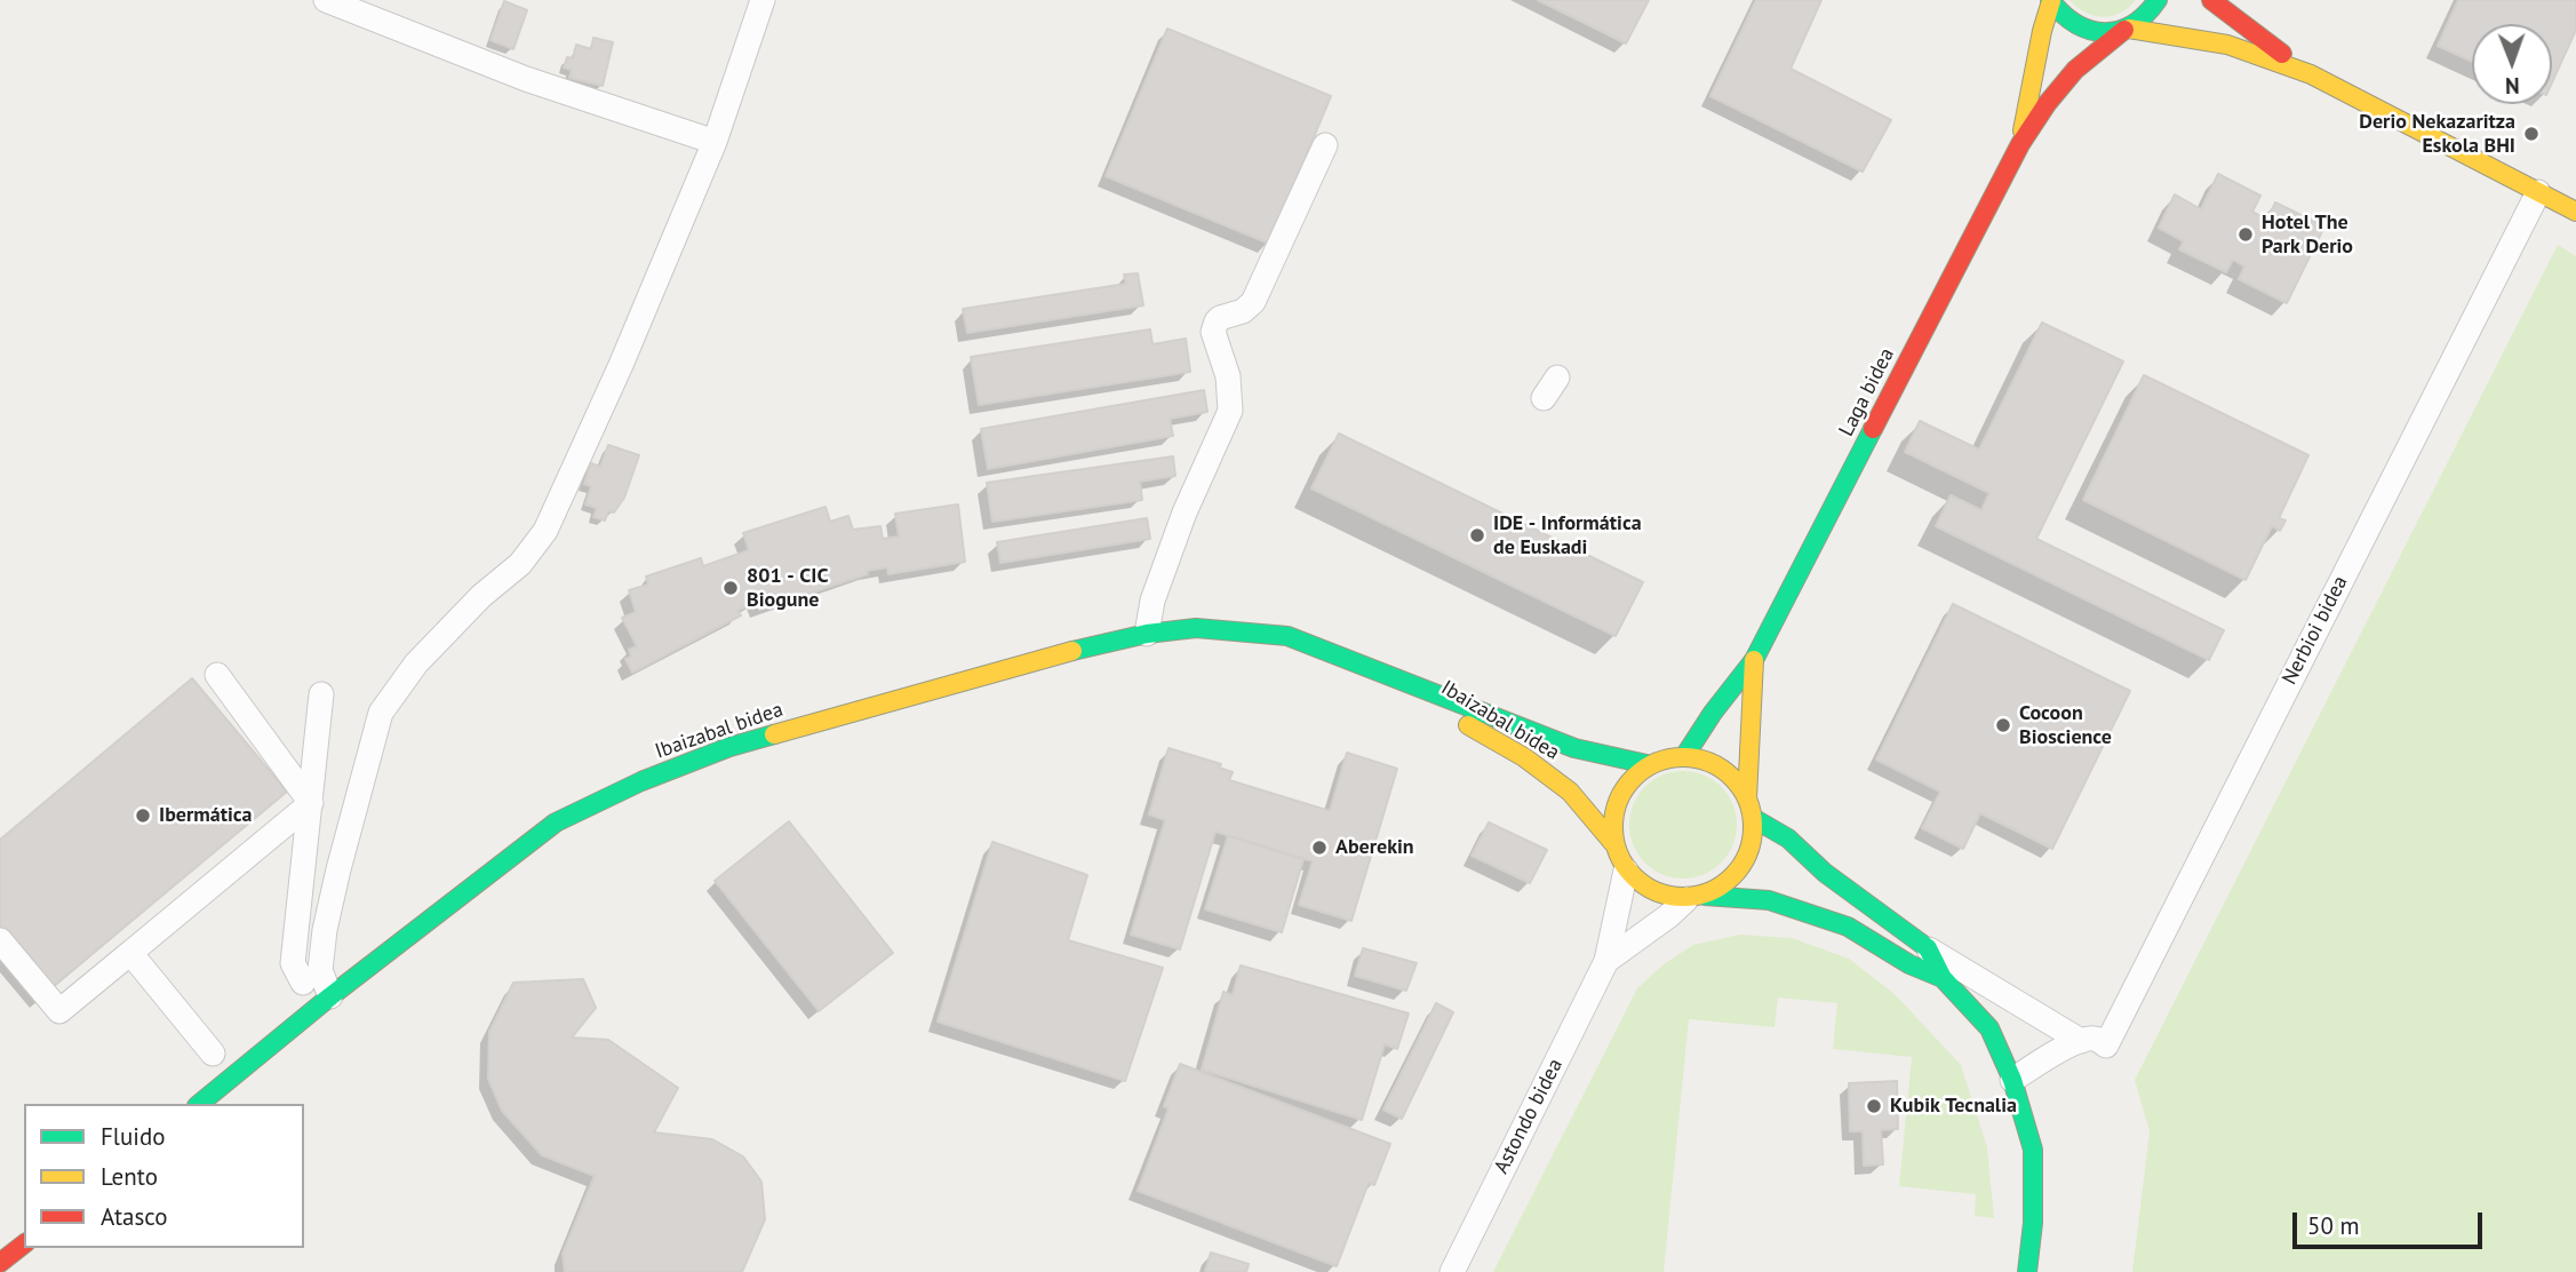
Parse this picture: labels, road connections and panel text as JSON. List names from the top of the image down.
{
  "streets": {
    "street": [
      "Laga bidea",
      "Nerbioi bidea",
      "Ibaizabal bidea",
      "Astondo bidea"
    ]
  },
  "crossings": [
    ["Laga bidea", "Ibaizabal bidea"],
    ["Laga bidea", "Astondo bidea"],
    ["Ibaizabal bidea", "Astondo bidea"]
  ],
  "places": [
    "Derio Nekazaritza Eskola BHI",
    "Hotel The Park Derio",
    "IDE - Informática de Euskadi",
    "801 - CIC Biogune",
    "Cocoon Bioscience",
    "Ibermática",
    "Aberekin",
    "Kubik Tecnalia"
  ],
  "legend": ["Fluido", "Lento", "Atasco"],
  "scale_bar": "50 m",
  "north": "bottom"
}
